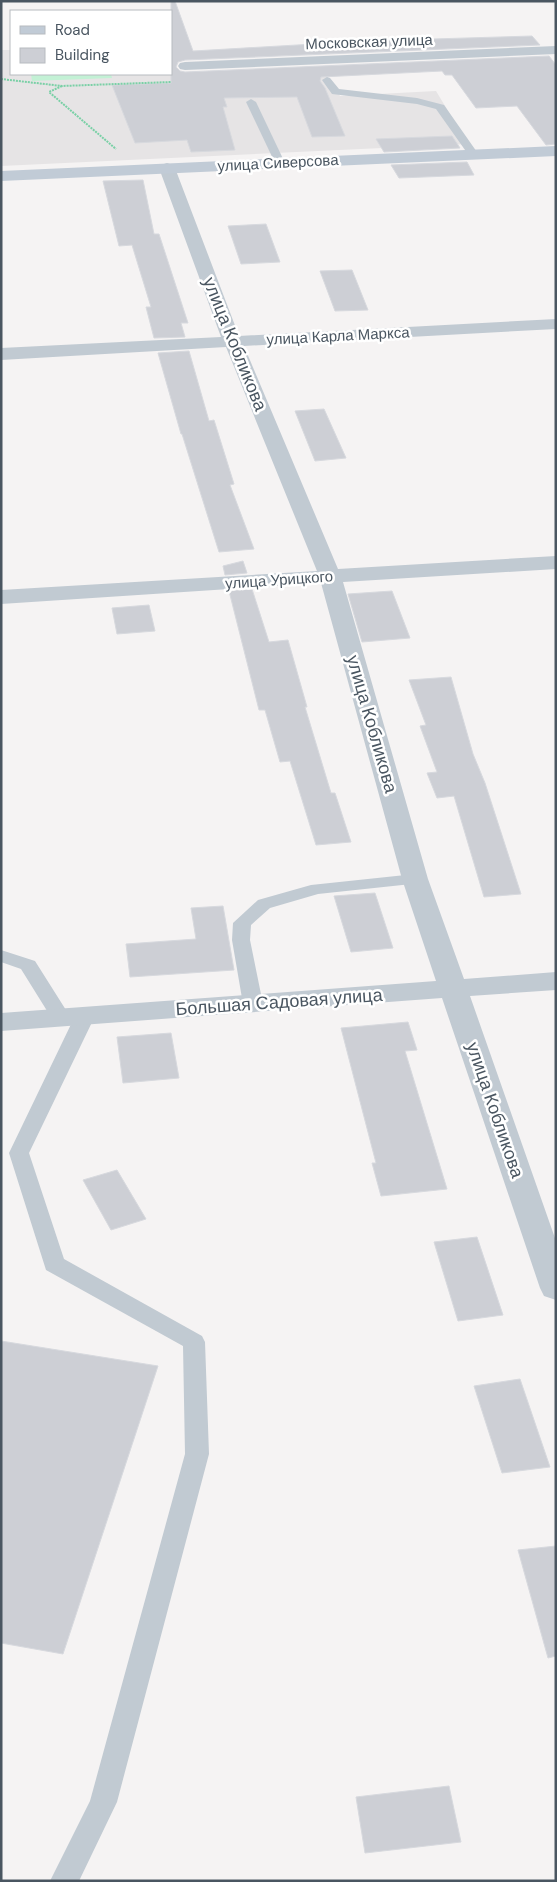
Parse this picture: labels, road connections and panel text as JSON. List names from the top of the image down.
{
  "streets": {
    "street": [
      "Московская улица",
      "улица Сиверсова",
      "улица Карла Маркса",
      "улица Кобликова",
      "улица Урицкого",
      "Большая Садовая улица"
    ]
  },
  "crossings": [
    ["улица Сиверсова", "улица Кобликова"],
    ["улица Карла Маркса", "улица Кобликова"],
    ["улица Кобликова", "улица Урицкого"],
    ["улица Кобликова", "Большая Садовая улица"]
  ],
  "legend": ["Road", "Building"]
}
